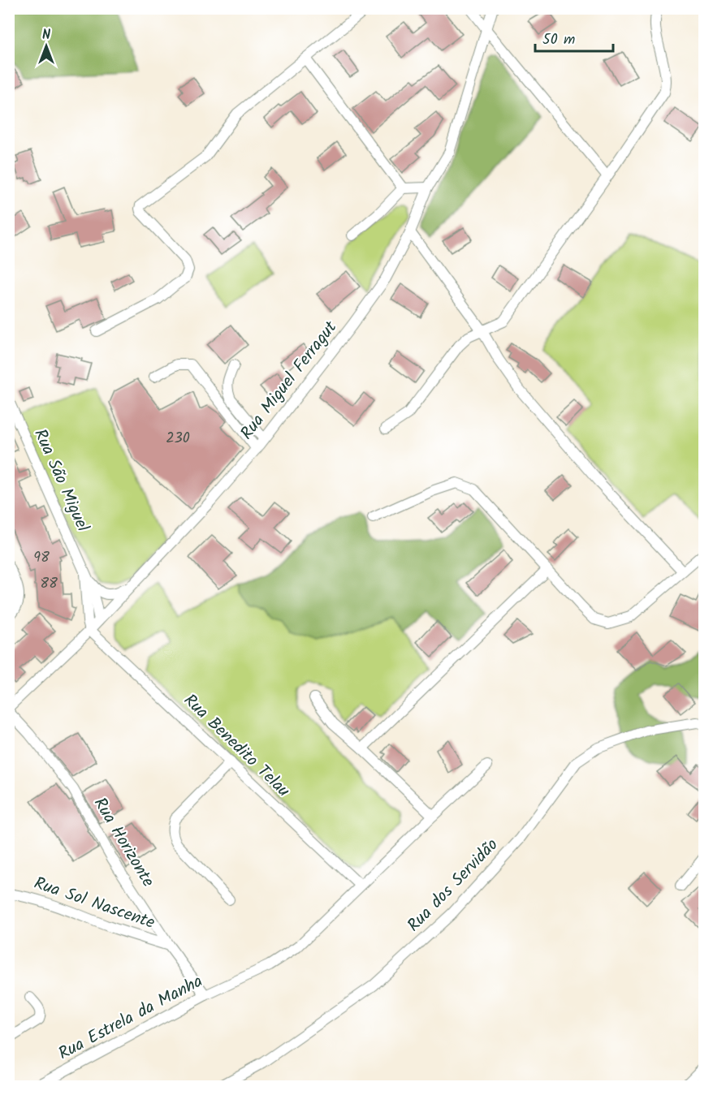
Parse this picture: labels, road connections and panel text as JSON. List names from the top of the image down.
{
  "streets": {
    "street": [
      "Rua Miguel Ferragut",
      "Rua São Miguel",
      "Rua Benedito Telau",
      "Rua Horizonte",
      "Rua dos Servidão",
      "Rua Sol Nascente",
      "Rua Estrela da Manha"
    ]
  },
  "crossings": [
    ["Rua Miguel Ferragut", "Rua São Miguel"],
    ["Rua Miguel Ferragut", "Rua Benedito Telau"],
    ["Rua Miguel Ferragut", "Rua Horizonte"],
    ["Rua São Miguel", "Rua Benedito Telau"],
    ["Rua Benedito Telau", "Rua Estrela da Manha"],
    ["Rua Horizonte", "Rua Sol Nascente"],
    ["Rua Horizonte", "Rua Estrela da Manha"]
  ],
  "house_numbers": ["230", "98", "88"],
  "scale_bar": "50 m",
  "north": "top"
}
